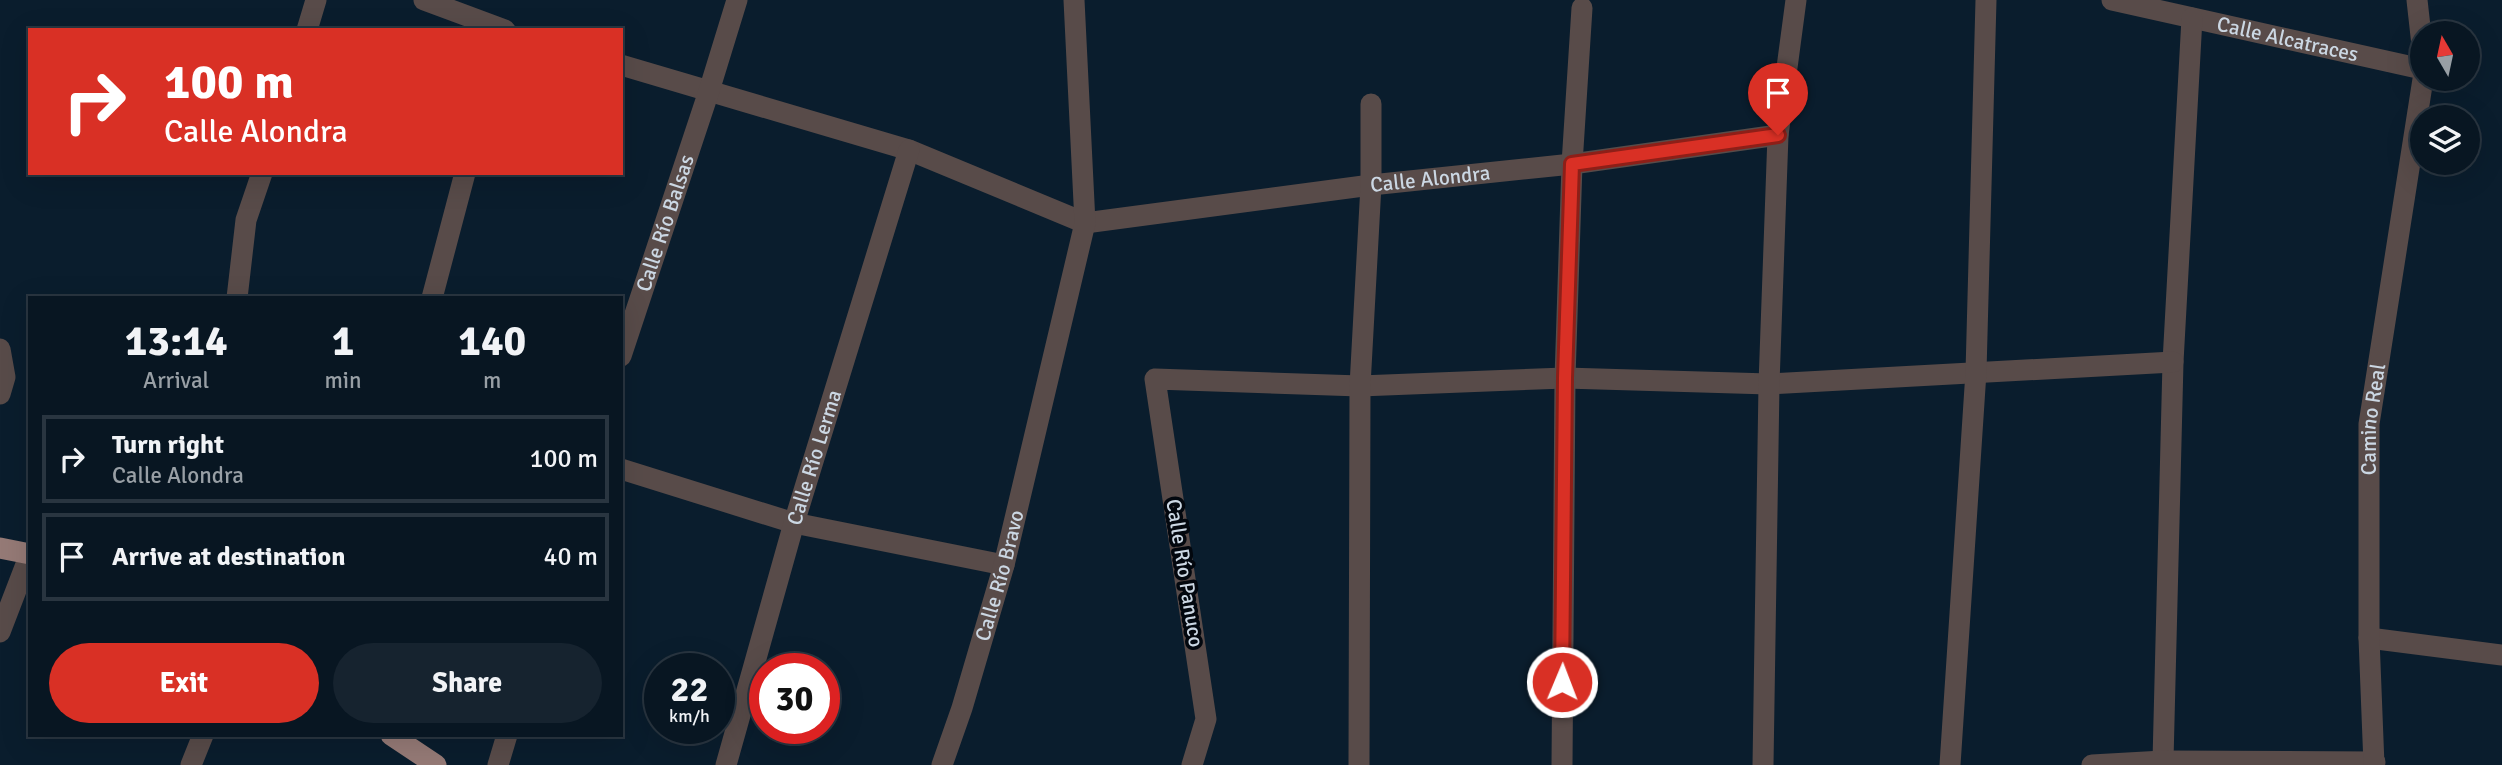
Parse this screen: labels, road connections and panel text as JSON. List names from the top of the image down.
{
  "streets": {
    "street": [
      "Calle Alcatraces",
      "Calle Alondra",
      "Calle Río Balsas",
      "Camino Real",
      "Calle Río Lerma",
      "Calle Río Panuco",
      "Calle Río Bravo"
    ]
  },
  "crossings": [
    ["Calle Alondra", "Calle Río Bravo"]
  ],
  "north": "top",
  "page": {
    "turn": ["100 m", "Calle Alondra"],
    "eta": [
      "13:14",
      "Arrival",
      "1",
      "min",
      "140",
      "m"
    ],
    "list": [
      {
        "name": "Turn right",
        "note": "Calle Alondra",
        "value": "100 m"
      },
      {
        "name": "Arrive at destination",
        "value": "40 m"
      }
    ],
    "buttons": ["Exit", "Share"],
    "speed": "22 km/h",
    "limit": "30"
  }
}
